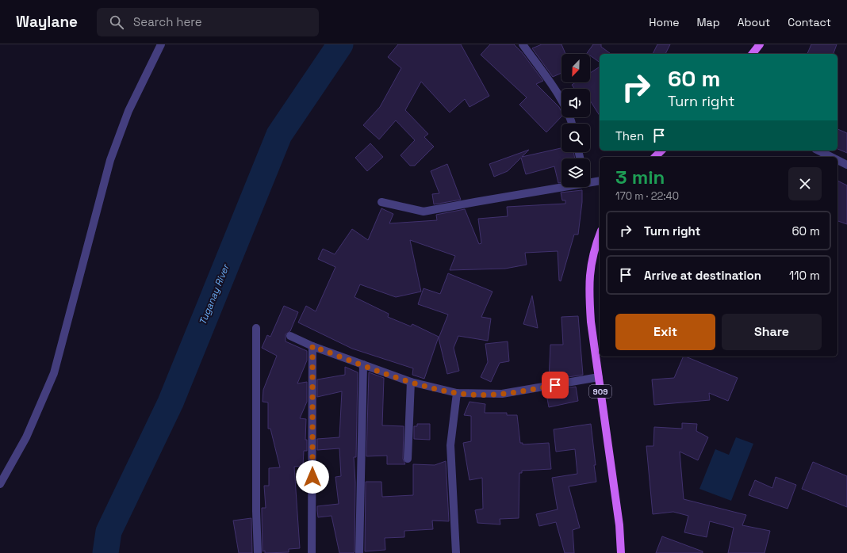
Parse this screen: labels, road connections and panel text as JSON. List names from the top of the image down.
{
  "streets": {
    "main road": ["909"]
  },
  "water": ["Tuganay River"],
  "north": "bottom left",
  "page": {
    "header": "Waylane",
    "search": "Search here",
    "nav": [
      "Home",
      "Map",
      "About",
      "Contact"
    ],
    "turn": ["60 m", "Turn right"],
    "then": "Then",
    "heading": ["3 min", "170 m · 22:40"],
    "list": [
      {
        "name": "Turn right",
        "value": "60 m"
      },
      {
        "name": "Arrive at destination",
        "value": "110 m"
      }
    ],
    "buttons": ["Exit", "Share"]
  }
}
